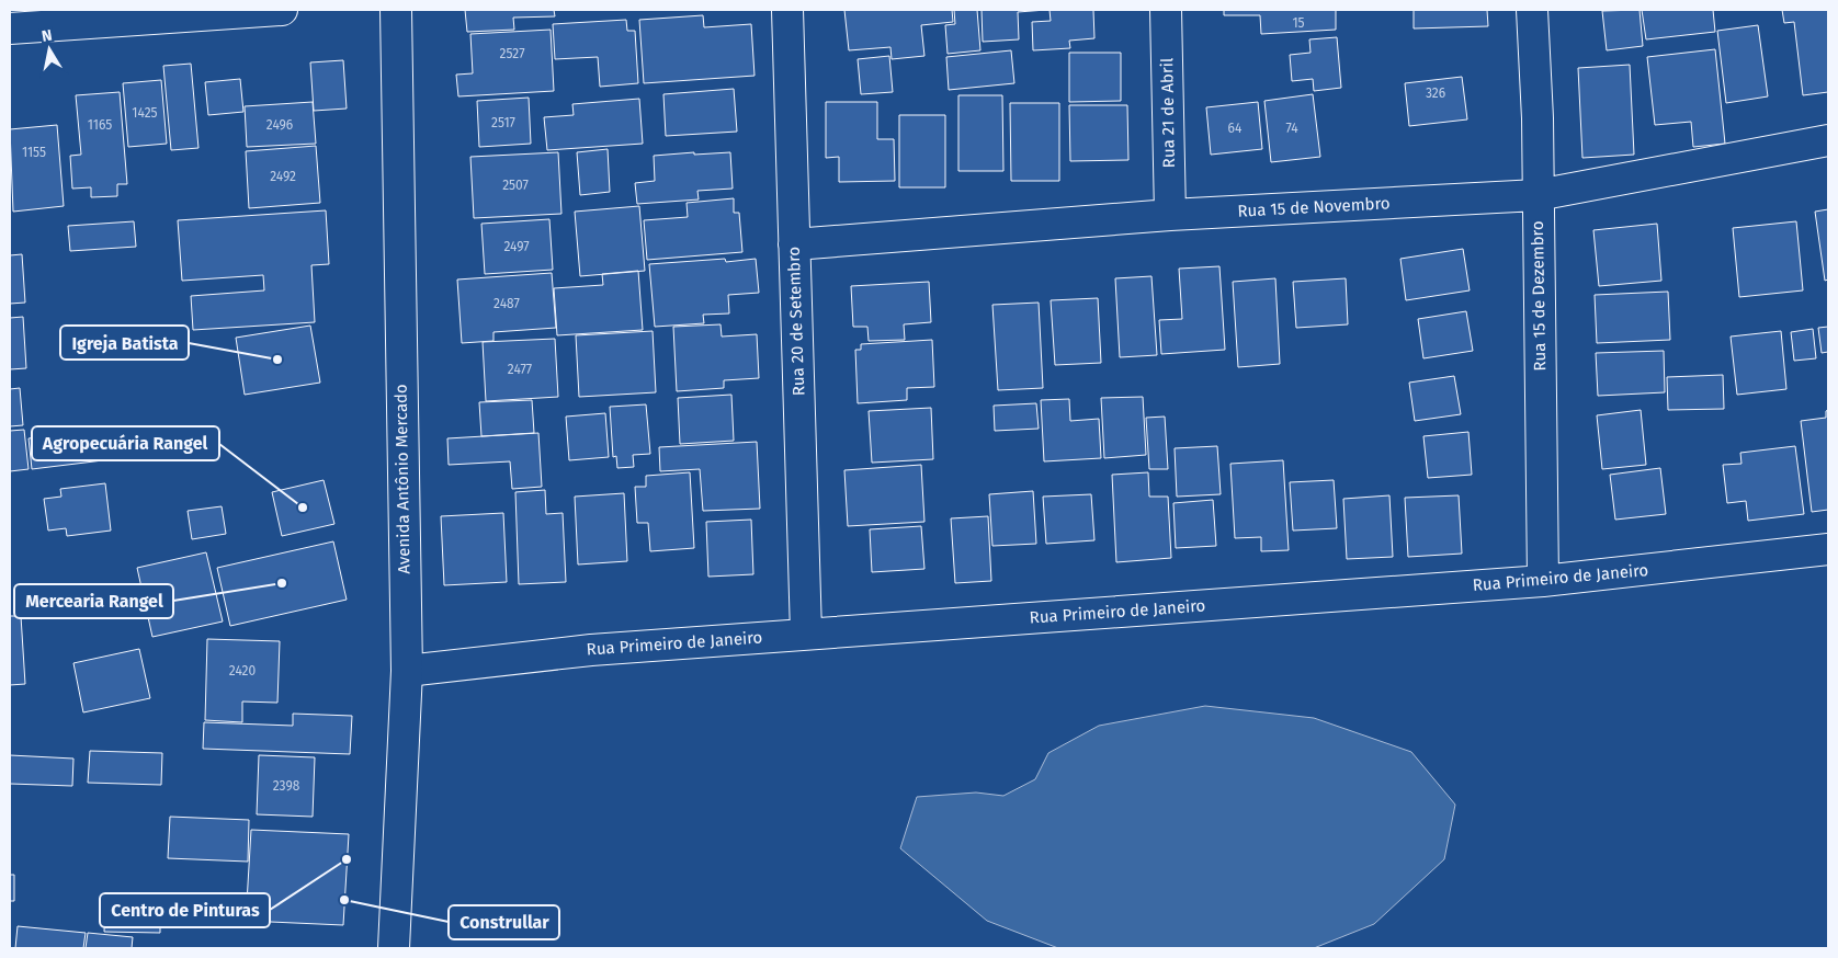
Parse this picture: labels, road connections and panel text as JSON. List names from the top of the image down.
{
  "streets": {
    "street": [
      "Rua 21 de Abril",
      "Rua 15 de Novembro",
      "Rua 15 de Dezembro",
      "Rua 20 de Setembro",
      "Avenida Antônio Mercado",
      "Rua Primeiro de Janeiro"
    ]
  },
  "crossings": [
    ["Rua 21 de Abril", "Rua 15 de Novembro"],
    ["Rua 15 de Novembro", "Rua 15 de Dezembro"],
    ["Rua 15 de Novembro", "Rua 20 de Setembro"],
    ["Rua 15 de Dezembro", "Rua Primeiro de Janeiro"],
    ["Rua 20 de Setembro", "Rua Primeiro de Janeiro"],
    ["Avenida Antônio Mercado", "Rua Primeiro de Janeiro"]
  ],
  "places": [
    "Igreja Batista",
    "Agropecuária Rangel",
    "Mercearia Rangel",
    "Centro de Pinturas",
    "Construllar"
  ],
  "house_numbers": [
    "15",
    "2527",
    "326",
    "1425",
    "2517",
    "1165",
    "2496",
    "64",
    "74",
    "1155",
    "2492",
    "2507",
    "2497",
    "2487",
    "2477",
    "2420",
    "2398"
  ],
  "north": "top"
}
